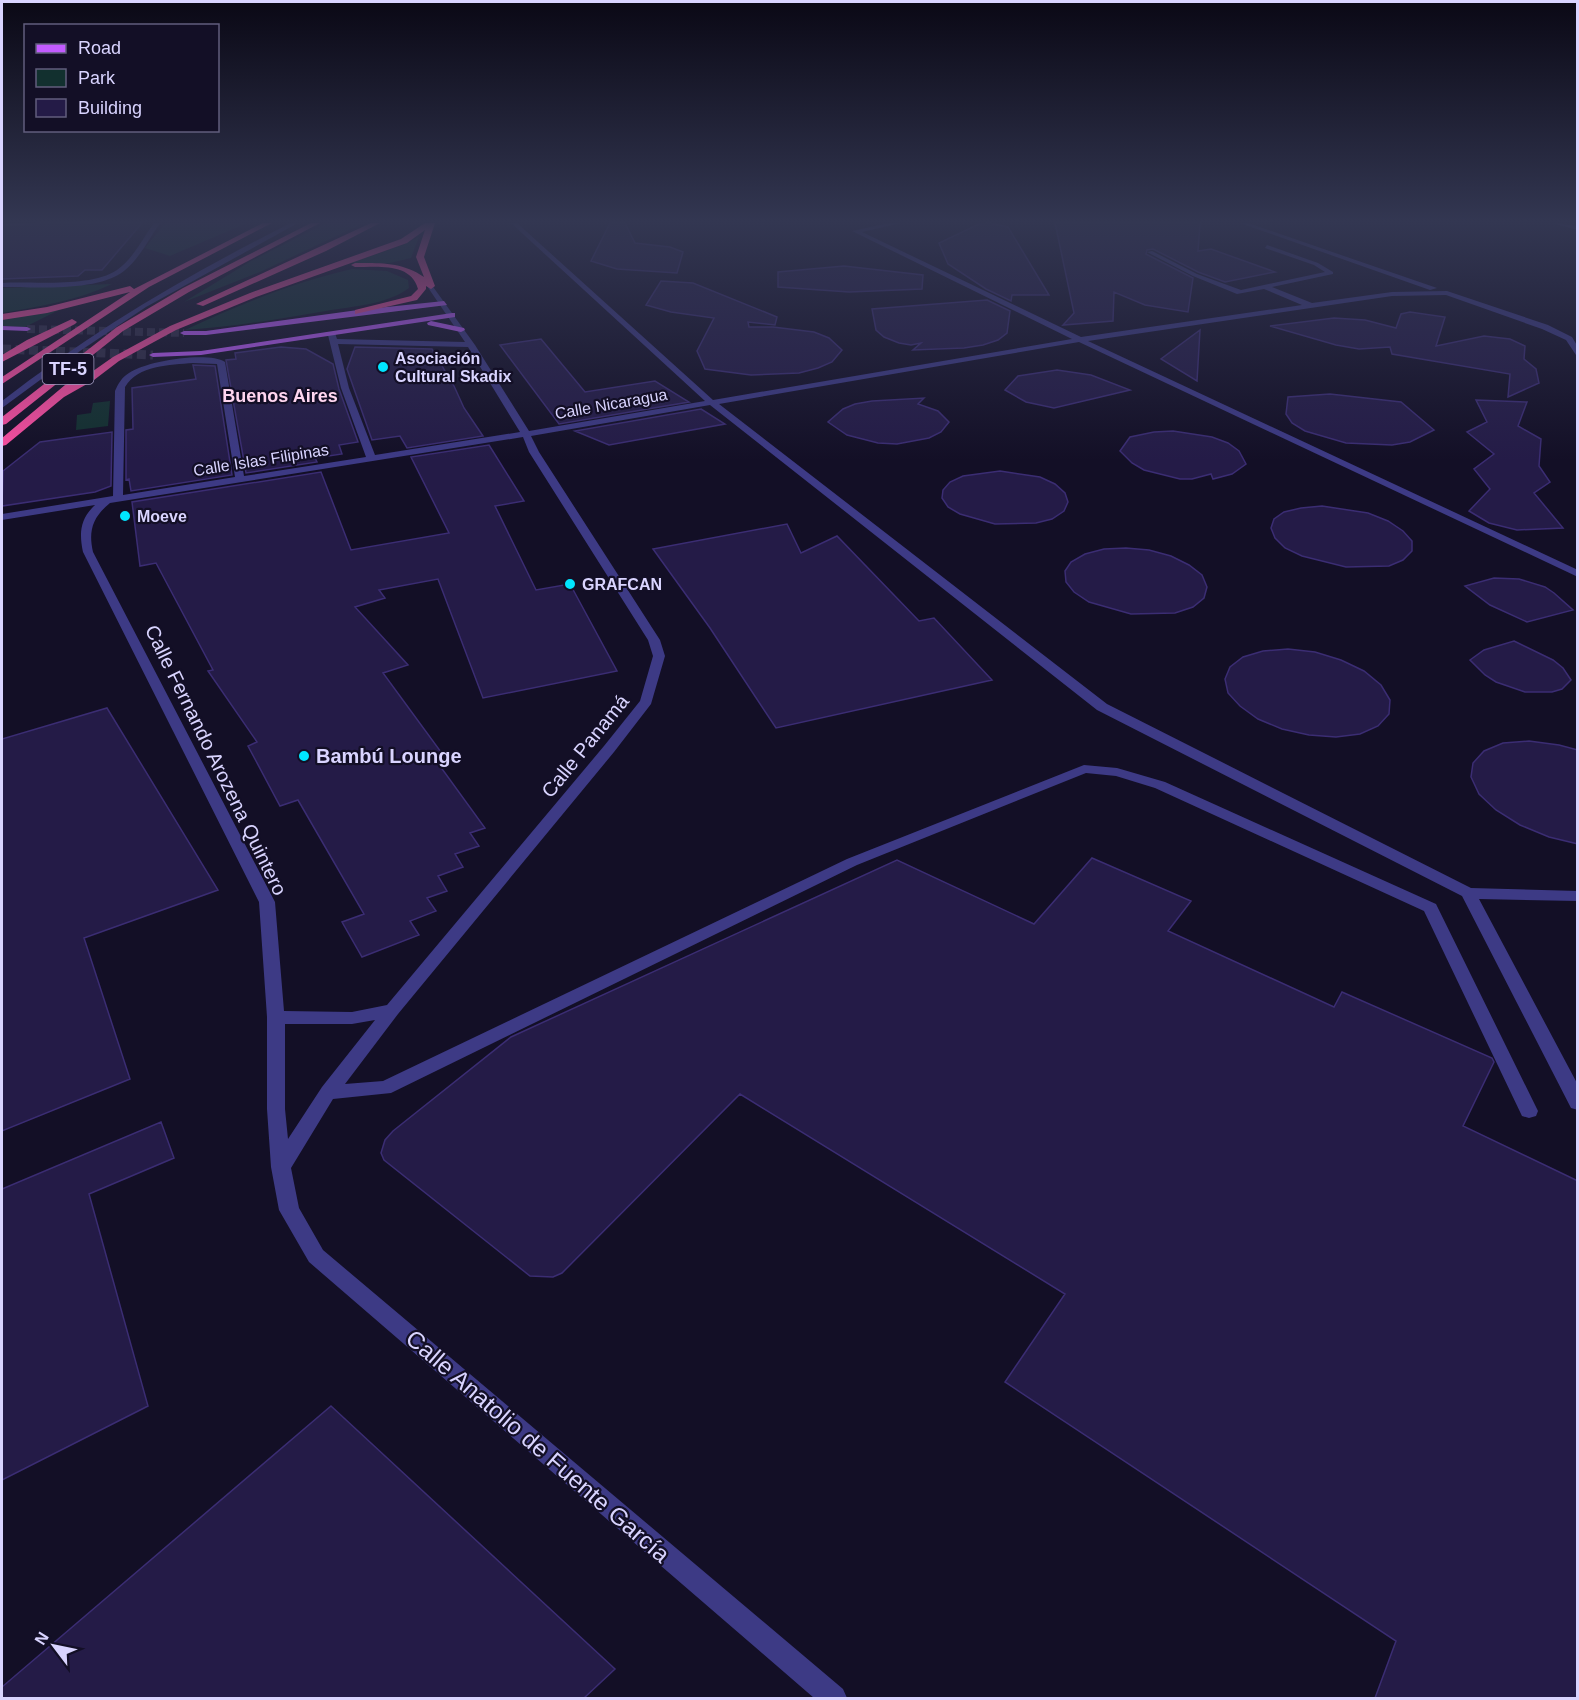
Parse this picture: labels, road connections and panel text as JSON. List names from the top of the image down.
{
  "streets": {
    "highway": ["TF-5"],
    "street": [
      "Calle Nicaragua",
      "Calle Islas Filipinas",
      "Calle Panamá",
      "Calle Fernando Arozena Quintero",
      "Calle Anatolio de Fuente García"
    ]
  },
  "crossings": [
    ["Calle Nicaragua", "Calle Islas Filipinas"],
    ["Calle Nicaragua", "Calle Panamá"],
    ["Calle Islas Filipinas", "Calle Panamá"],
    ["Calle Islas Filipinas", "Calle Fernando Arozena Quintero"],
    ["Calle Panamá", "Calle Fernando Arozena Quintero"],
    ["Calle Panamá", "Calle Anatolio de Fuente García"],
    ["Calle Fernando Arozena Quintero", "Calle Anatolio de Fuente García"]
  ],
  "districts": ["Buenos Aires"],
  "places": [
    "Asociación Cultural Skadix",
    "Moeve",
    "GRAFCAN",
    "Bambú Lounge"
  ],
  "legend": ["Road", "Park", "Building"],
  "north": "top left"
}
